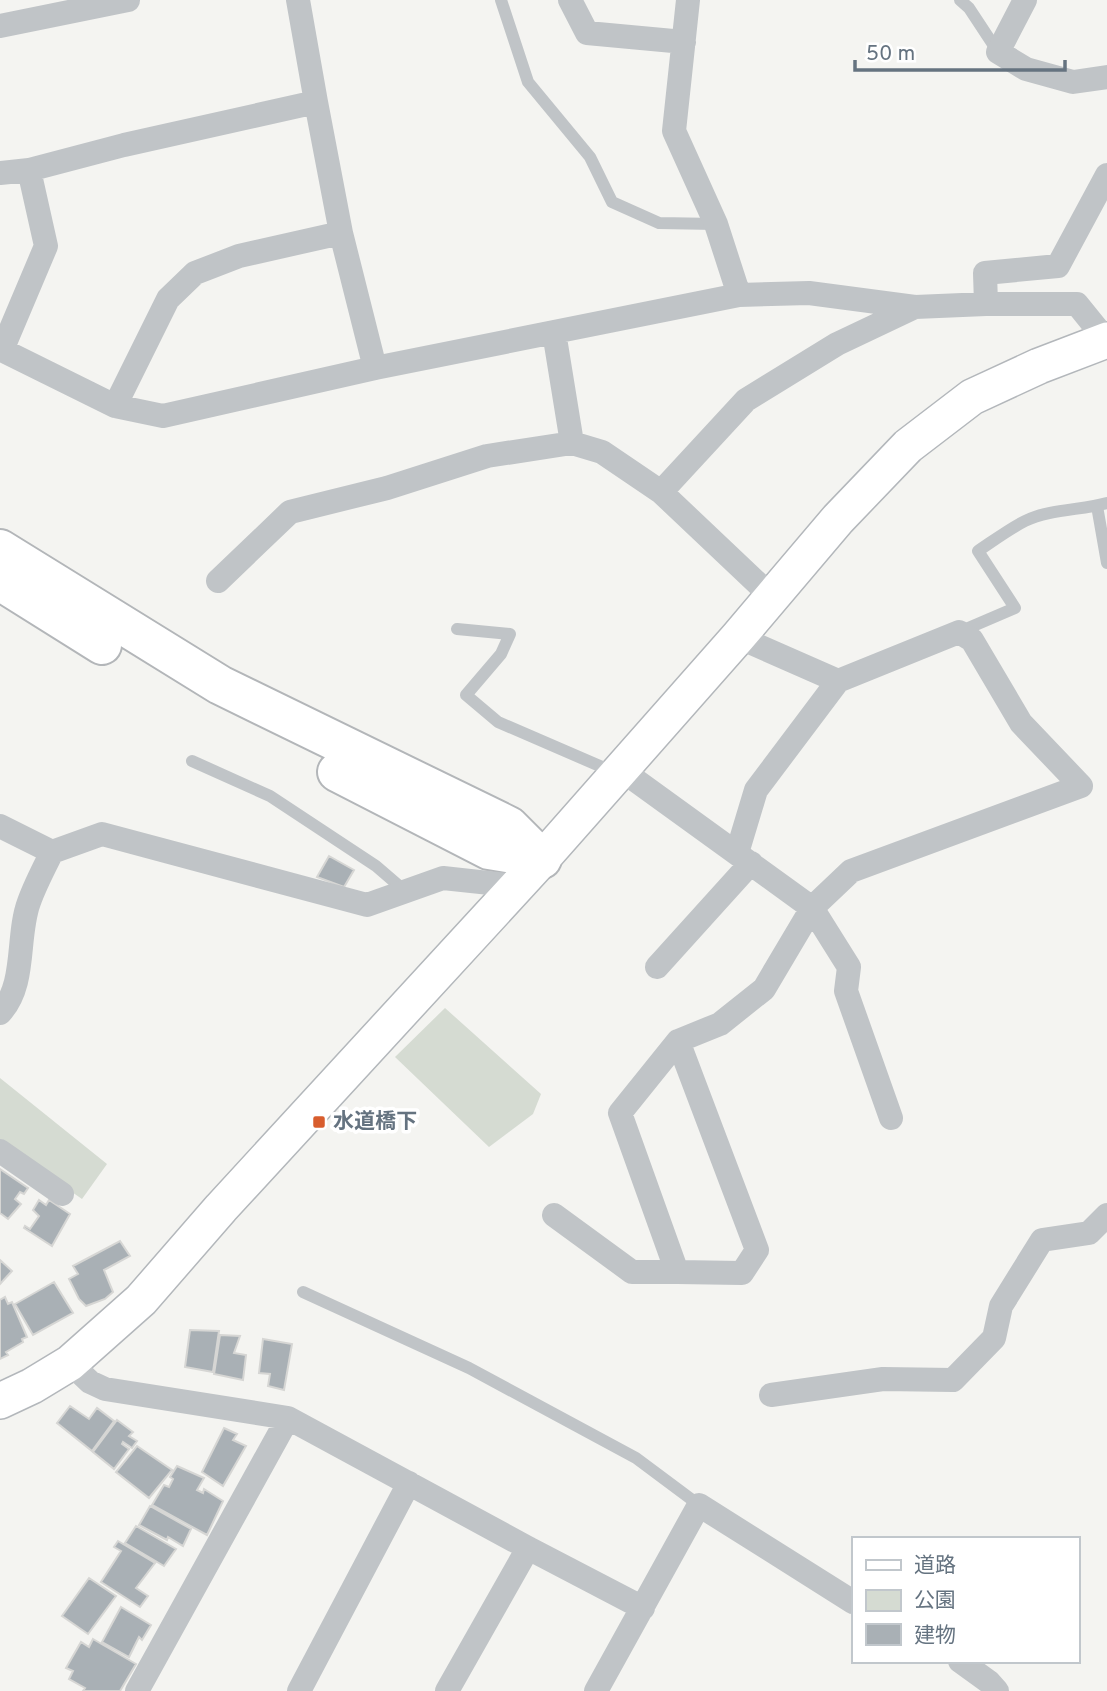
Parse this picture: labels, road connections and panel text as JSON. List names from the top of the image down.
{
  "places": {
    "transit": ["水道橋下"]
  },
  "legend": ["道路", "公園", "建物"],
  "scale_bar": "50 m"
}
